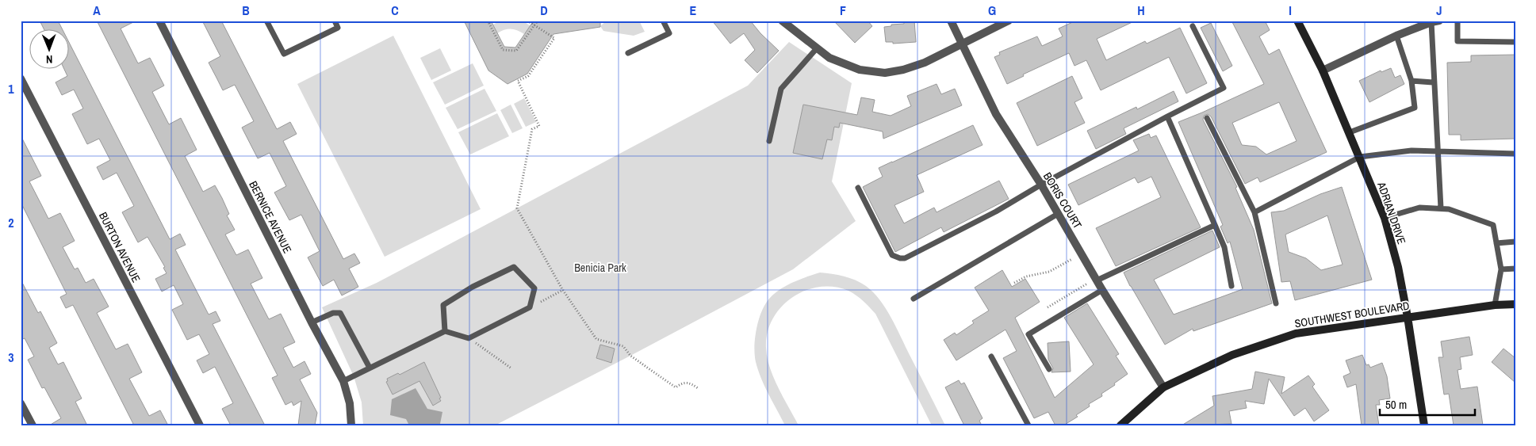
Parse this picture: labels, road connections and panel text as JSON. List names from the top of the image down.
{
  "streets": {
    "street": [
      "BORIS COURT",
      "ADRIAN DRIVE",
      "BERNICE AVENUE",
      "BURTON AVENUE",
      "SOUTHWEST BOULEVARD"
    ]
  },
  "crossings": [
    ["BORIS COURT", "SOUTHWEST BOULEVARD"],
    ["ADRIAN DRIVE", "SOUTHWEST BOULEVARD"]
  ],
  "parks": ["Benicia Park"],
  "scale_bar": "50 m",
  "north": "bottom",
  "grid": {
    "columns": [
      "A",
      "B",
      "C",
      "D",
      "E",
      "F",
      "G",
      "H",
      "I",
      "J"
    ],
    "rows": ["1", "2", "3"]
  }
}
